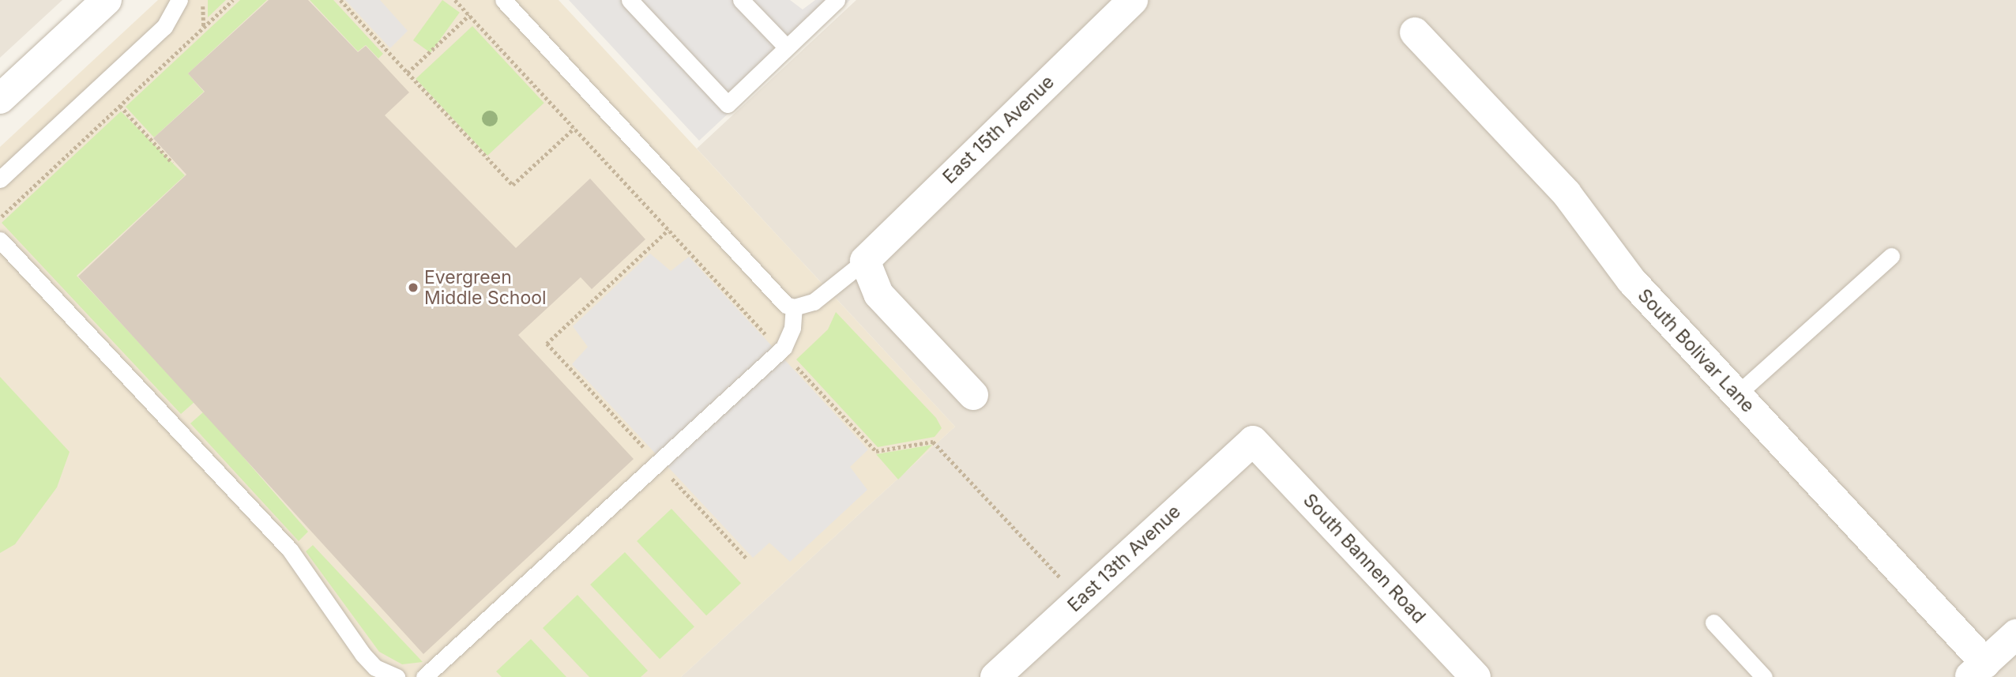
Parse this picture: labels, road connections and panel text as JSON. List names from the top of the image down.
{
  "streets": {
    "street": [
      "East 15th Avenue",
      "South Bolivar Lane",
      "East 13th Avenue",
      "South Bannen Road"
    ]
  },
  "crossings": [
    ["East 13th Avenue", "South Bannen Road"]
  ],
  "places": ["Evergreen Middle School"]
}
